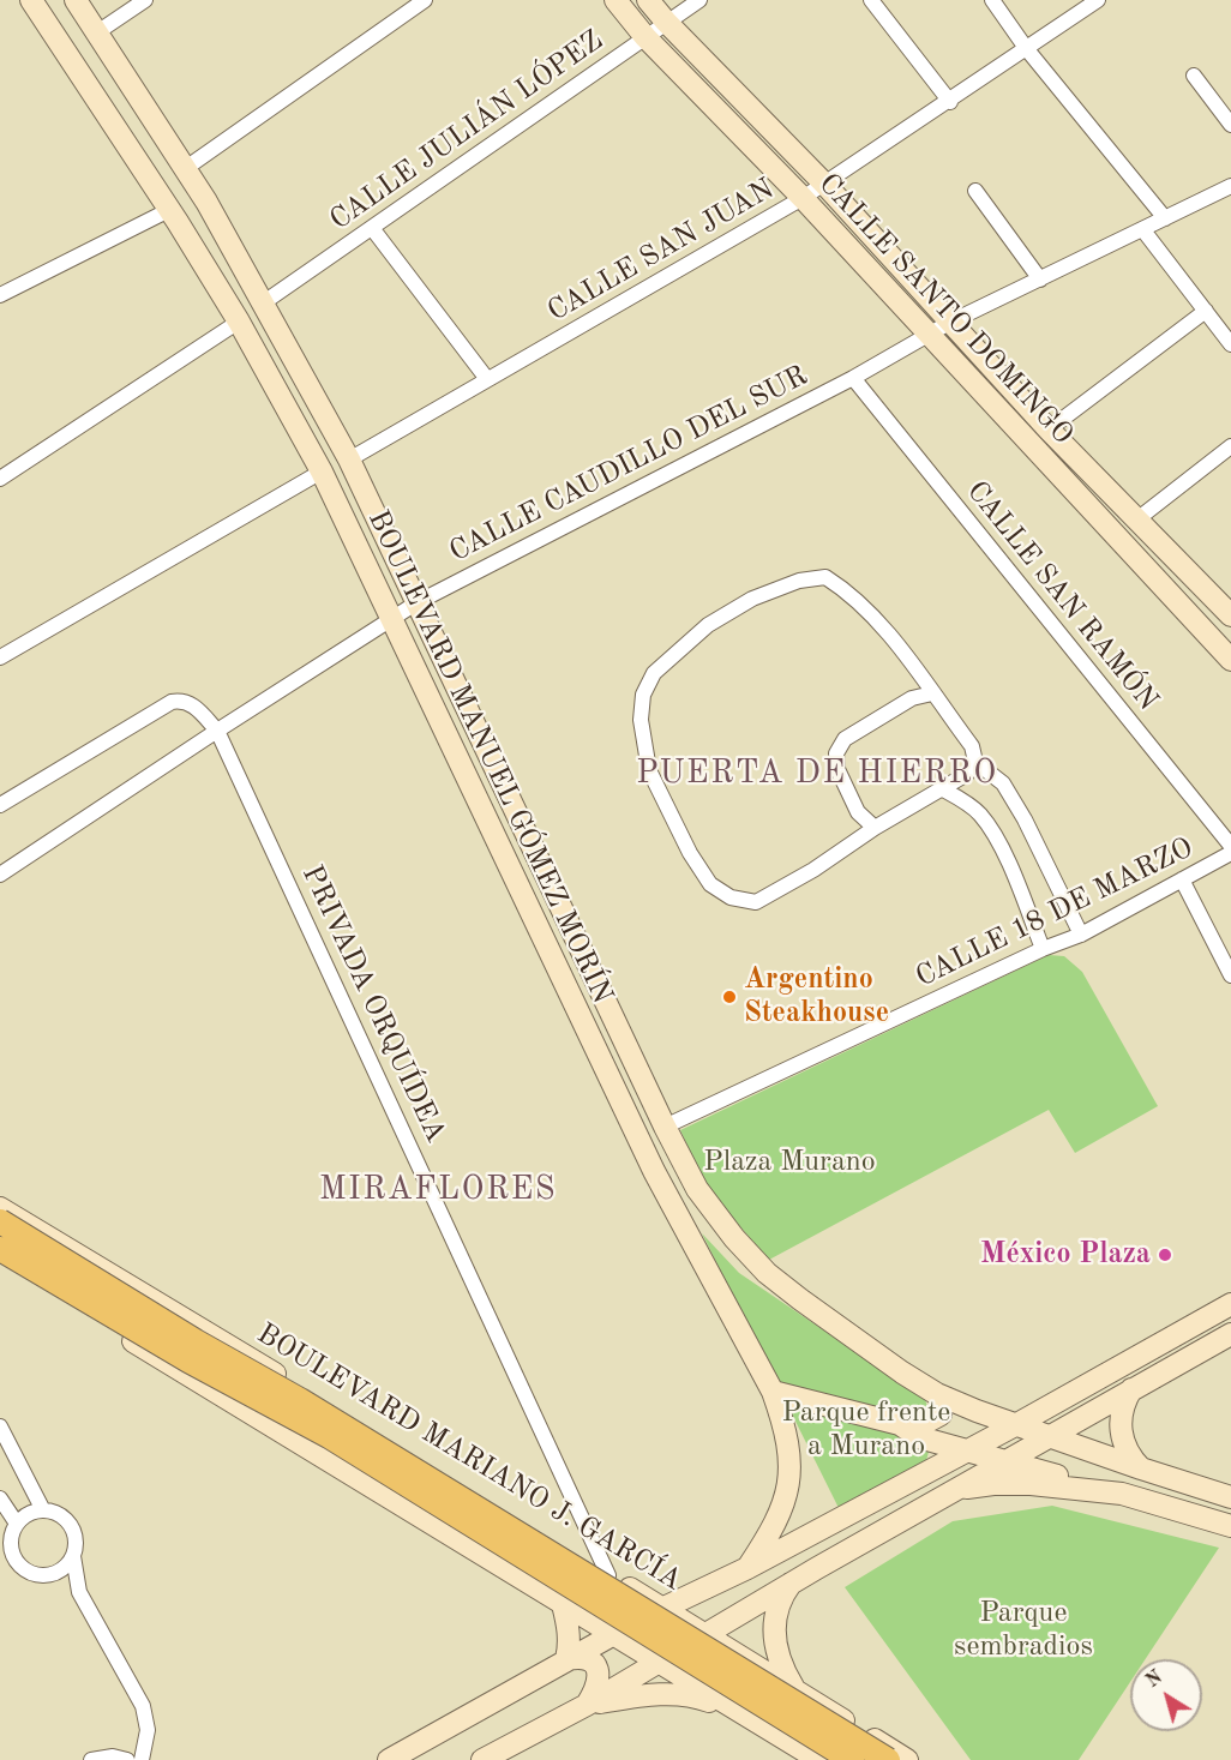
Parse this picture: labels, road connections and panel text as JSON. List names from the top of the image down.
{
  "streets": {
    "main road": ["CALLE SANTO DOMINGO", "BOULEVARD MANUEL GÓMEZ MORÍN", "BOULEVARD MARIANO J. GARCÍA"],
    "street": [
      "CALLE JULIÁN LÓPEZ",
      "CALLE SAN JUAN",
      "CALLE CAUDILLO DEL SUR",
      "CALLE SAN RAMÓN",
      "CALLE 18 DE MARZO",
      "PRIVADA ORQUÍDEA"
    ]
  },
  "crossings": [
    ["CALLE JULIÁN LÓPEZ", "CALLE SANTO DOMINGO"],
    ["CALLE JULIÁN LÓPEZ", "BOULEVARD MANUEL GÓMEZ MORÍN"],
    ["CALLE SAN JUAN", "CALLE SANTO DOMINGO"],
    ["CALLE SAN JUAN", "BOULEVARD MANUEL GÓMEZ MORÍN"],
    ["CALLE SANTO DOMINGO", "CALLE CAUDILLO DEL SUR"],
    ["CALLE CAUDILLO DEL SUR", "CALLE SAN RAMÓN"],
    ["CALLE CAUDILLO DEL SUR", "BOULEVARD MANUEL GÓMEZ MORÍN"],
    ["CALLE CAUDILLO DEL SUR", "PRIVADA ORQUÍDEA"],
    ["BOULEVARD MANUEL GÓMEZ MORÍN", "CALLE 18 DE MARZO"],
    ["PRIVADA ORQUÍDEA", "BOULEVARD MARIANO J. GARCÍA"]
  ],
  "districts": ["PUERTA DE HIERRO", "MIRAFLORES"],
  "parks": ["Plaza Murano", "Parque frente a Murano", "Parque sembradios"],
  "places": ["Argentino Steakhouse", "México Plaza"],
  "north": "top left"
}
